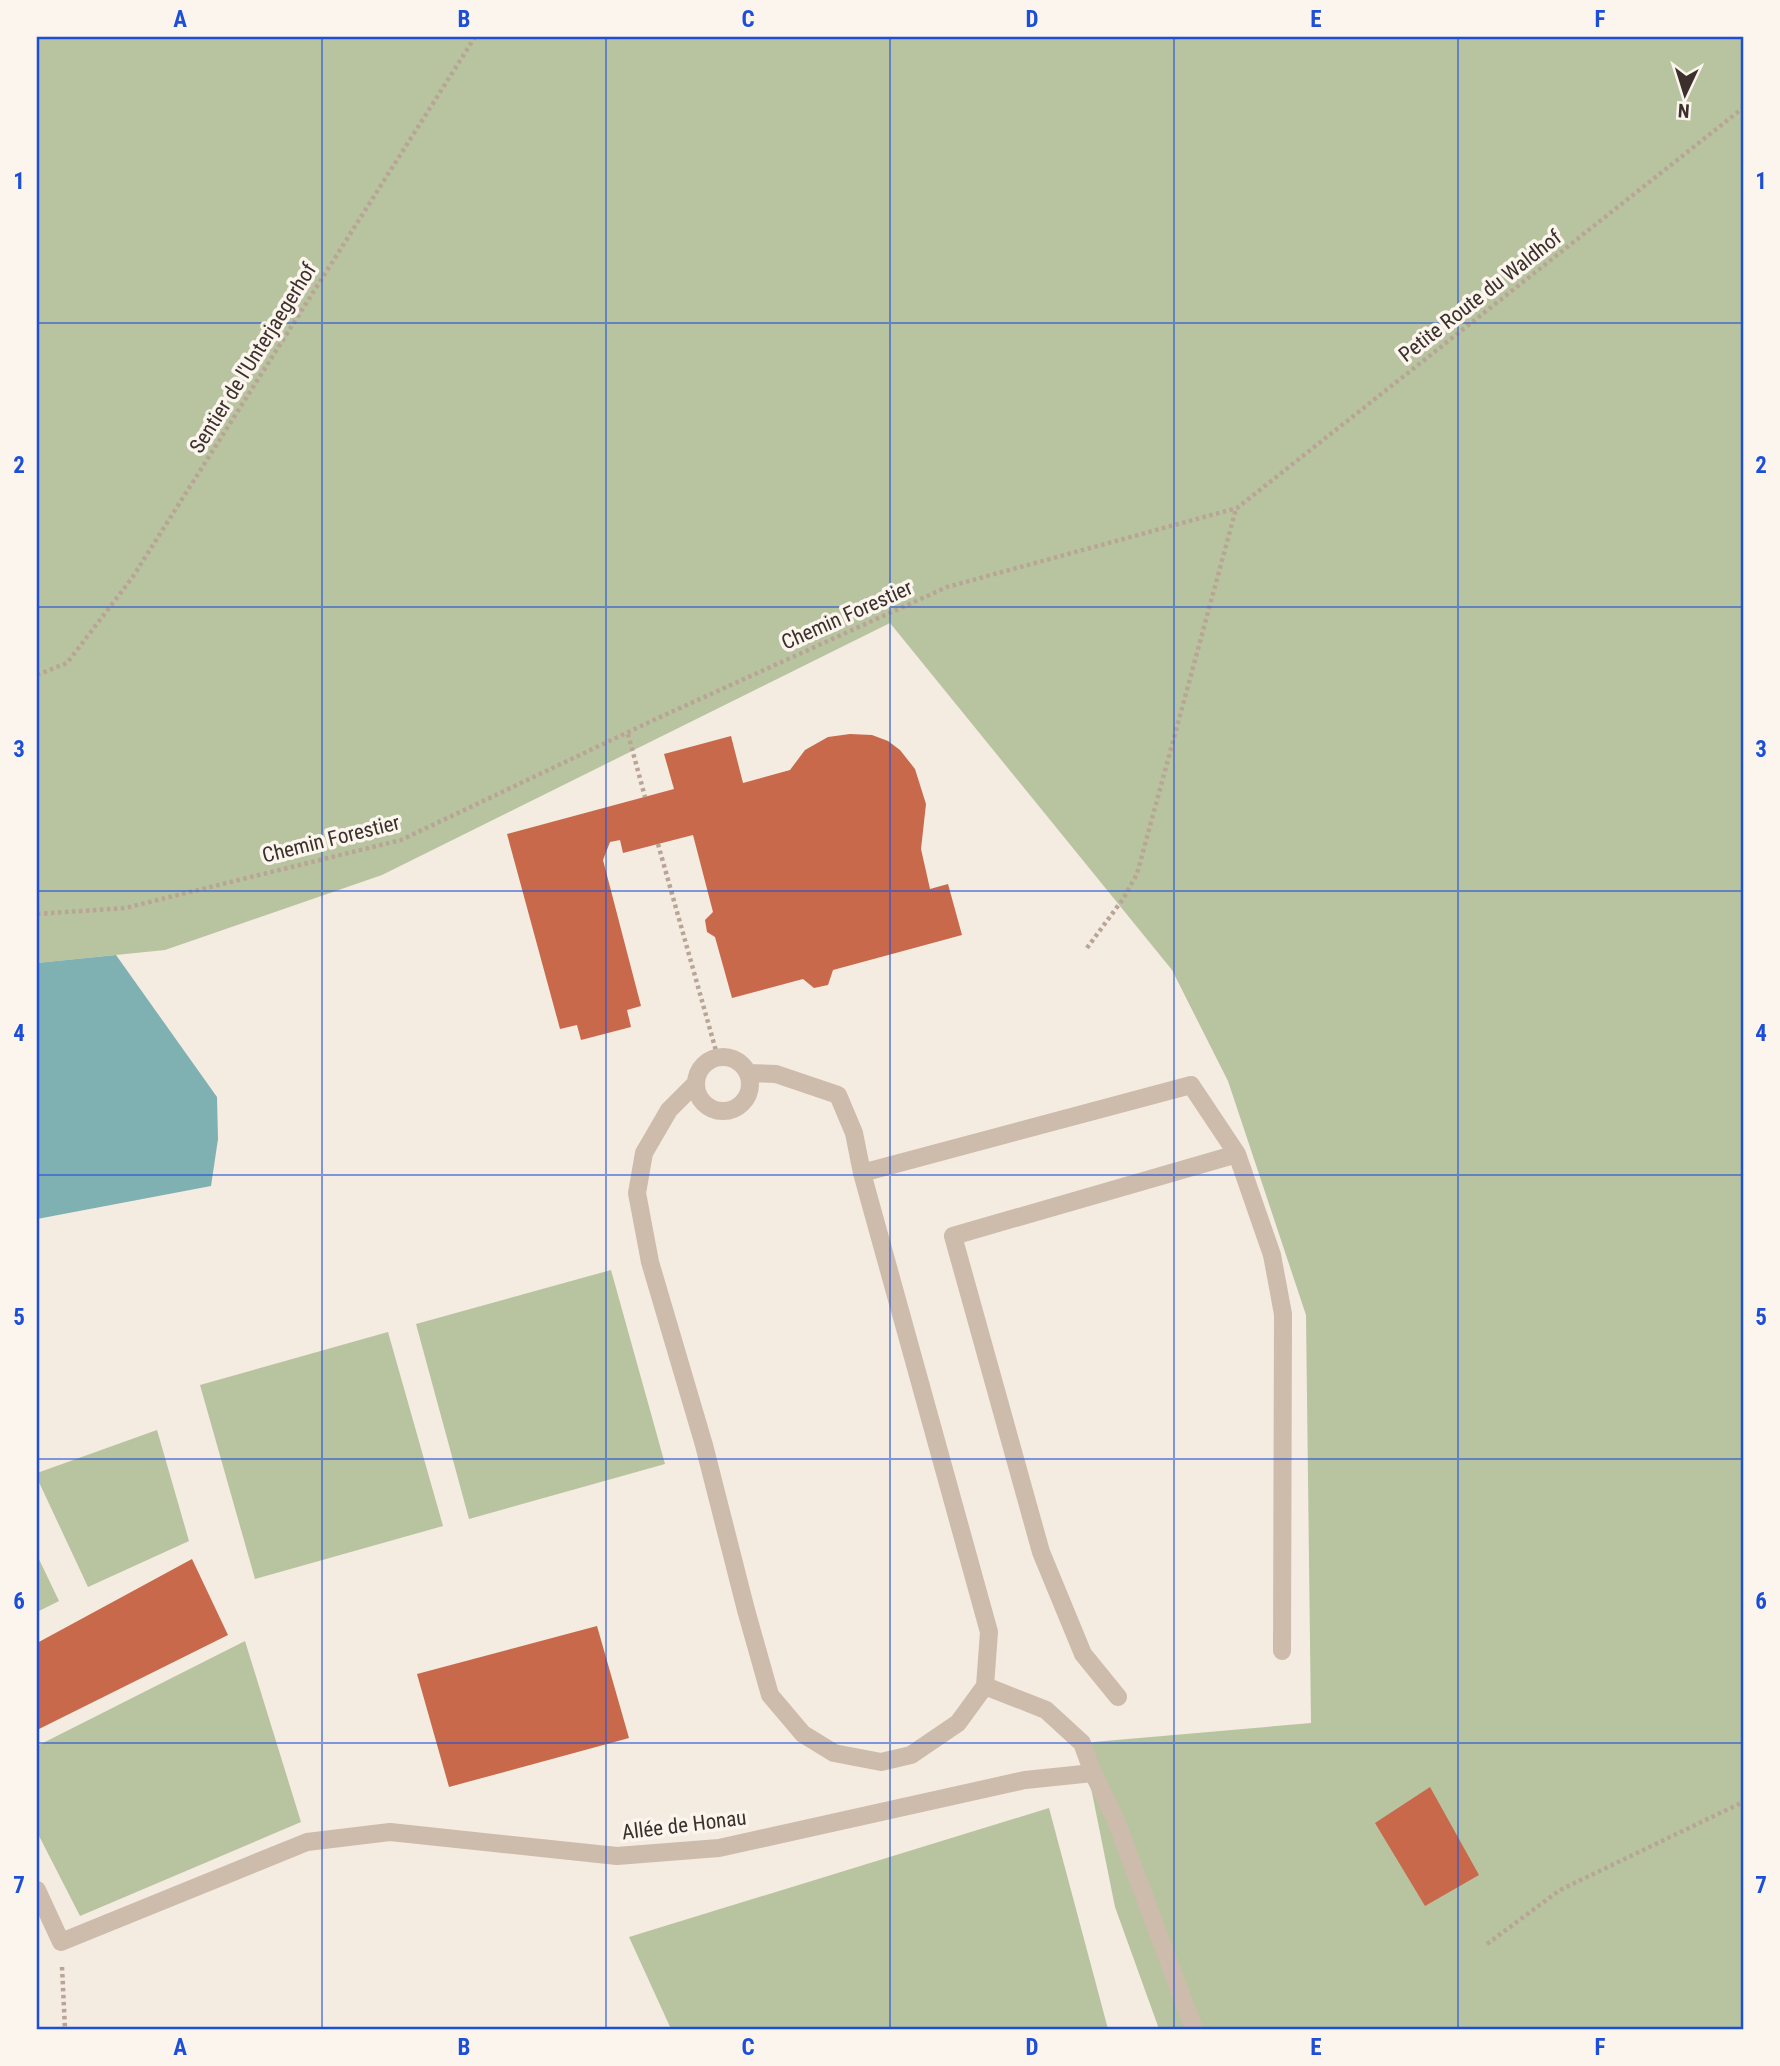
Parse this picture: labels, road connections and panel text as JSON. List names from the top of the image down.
{
  "streets": {
    "street": ["Allée de Honau"],
    "path": ["Petite Route du Waldhof", "Sentier de l'Unterjaegerhof", "Chemin Forestier"]
  },
  "crossings": [
    ["Petite Route du Waldhof", "Chemin Forestier"]
  ],
  "north": "bottom",
  "grid": {
    "columns": [
      "A",
      "B",
      "C",
      "D",
      "E",
      "F"
    ],
    "rows": [
      "1",
      "2",
      "3",
      "4",
      "5",
      "6",
      "7"
    ]
  }
}
